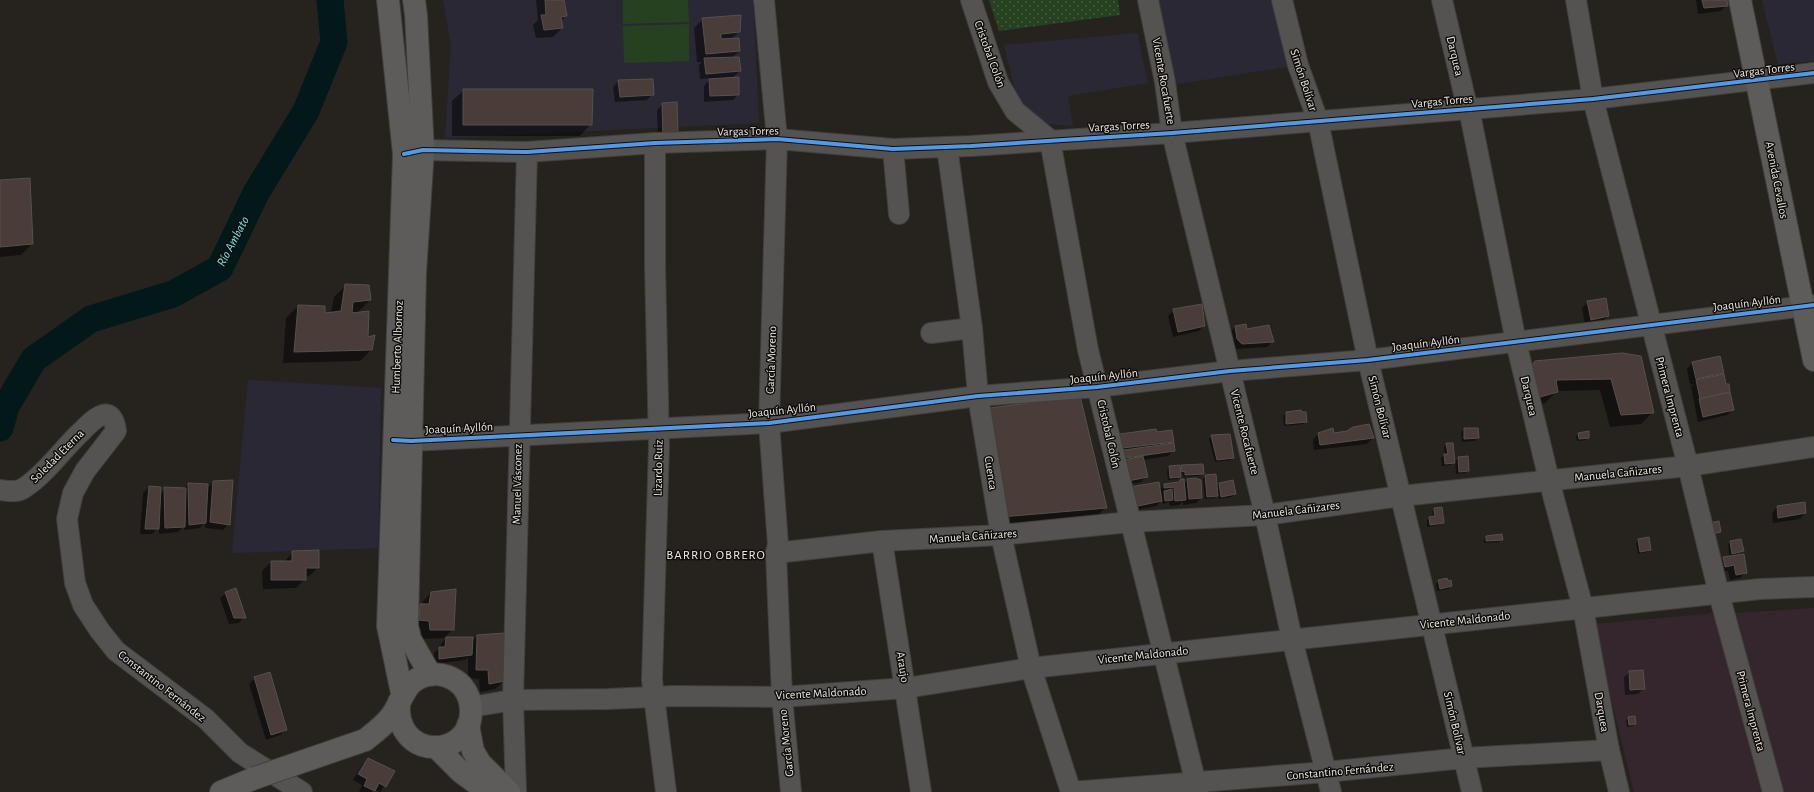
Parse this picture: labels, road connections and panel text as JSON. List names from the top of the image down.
{
  "streets": {
    "main road": ["Avenida Cevallos", "Humberto Albornoz"],
    "street": [
      "Cristobal Colón",
      "Darquea",
      "Vargas Torres",
      "Simón Bolívar",
      "Vicente Rocafuerte",
      "Joaquín Ayllón",
      "García Moreno",
      "Primera Imprenta",
      "Soledad Eterna",
      "Lizardo Ruiz",
      "Cuenca",
      "Manuela Cañizares",
      "Manuel Vásconez",
      "Vicente Maldonado",
      "Araujo",
      "Constantino Fernández"
    ]
  },
  "crossings": [
    ["Cristobal Colón", "Vargas Torres"],
    ["Cristobal Colón", "Joaquín Ayllón"],
    ["Cristobal Colón", "Manuela Cañizares"],
    ["Cristobal Colón", "Vicente Maldonado"],
    ["Cristobal Colón", "Constantino Fernández"],
    ["Darquea", "Vargas Torres"],
    ["Darquea", "Joaquín Ayllón"],
    ["Darquea", "Manuela Cañizares"],
    ["Darquea", "Vicente Maldonado"],
    ["Darquea", "Constantino Fernández"],
    ["Vargas Torres", "Simón Bolívar"],
    ["Vargas Torres", "Vicente Rocafuerte"],
    ["Vargas Torres", "Avenida Cevallos"],
    ["Vargas Torres", "Humberto Albornoz"],
    ["Vargas Torres", "García Moreno"],
    ["Vargas Torres", "Primera Imprenta"],
    ["Vargas Torres", "Lizardo Ruiz"],
    ["Vargas Torres", "Cuenca"],
    ["Vargas Torres", "Manuel Vásconez"],
    ["Simón Bolívar", "Joaquín Ayllón"],
    ["Simón Bolívar", "Manuela Cañizares"],
    ["Simón Bolívar", "Vicente Maldonado"],
    ["Simón Bolívar", "Constantino Fernández"],
    ["Vicente Rocafuerte", "Joaquín Ayllón"],
    ["Vicente Rocafuerte", "Manuela Cañizares"],
    ["Vicente Rocafuerte", "Vicente Maldonado"],
    ["Vicente Rocafuerte", "Constantino Fernández"],
    ["Avenida Cevallos", "Joaquín Ayllón"],
    ["Joaquín Ayllón", "Humberto Albornoz"],
    ["Joaquín Ayllón", "García Moreno"],
    ["Joaquín Ayllón", "Primera Imprenta"],
    ["Joaquín Ayllón", "Lizardo Ruiz"],
    ["Joaquín Ayllón", "Cuenca"],
    ["Joaquín Ayllón", "Manuel Vásconez"],
    ["Humberto Albornoz", "Vicente Maldonado"],
    ["García Moreno", "Manuela Cañizares"],
    ["García Moreno", "Vicente Maldonado"],
    ["Primera Imprenta", "Manuela Cañizares"],
    ["Primera Imprenta", "Vicente Maldonado"],
    ["Soledad Eterna", "Constantino Fernández"],
    ["Lizardo Ruiz", "Vicente Maldonado"],
    ["Cuenca", "Manuela Cañizares"],
    ["Cuenca", "Vicente Maldonado"],
    ["Cuenca", "Constantino Fernández"],
    ["Manuela Cañizares", "Araujo"],
    ["Manuel Vásconez", "Vicente Maldonado"],
    ["Vicente Maldonado", "Araujo"]
  ],
  "districts": ["BARRIO OBRERO"],
  "water": ["Río Ambato"]
}
